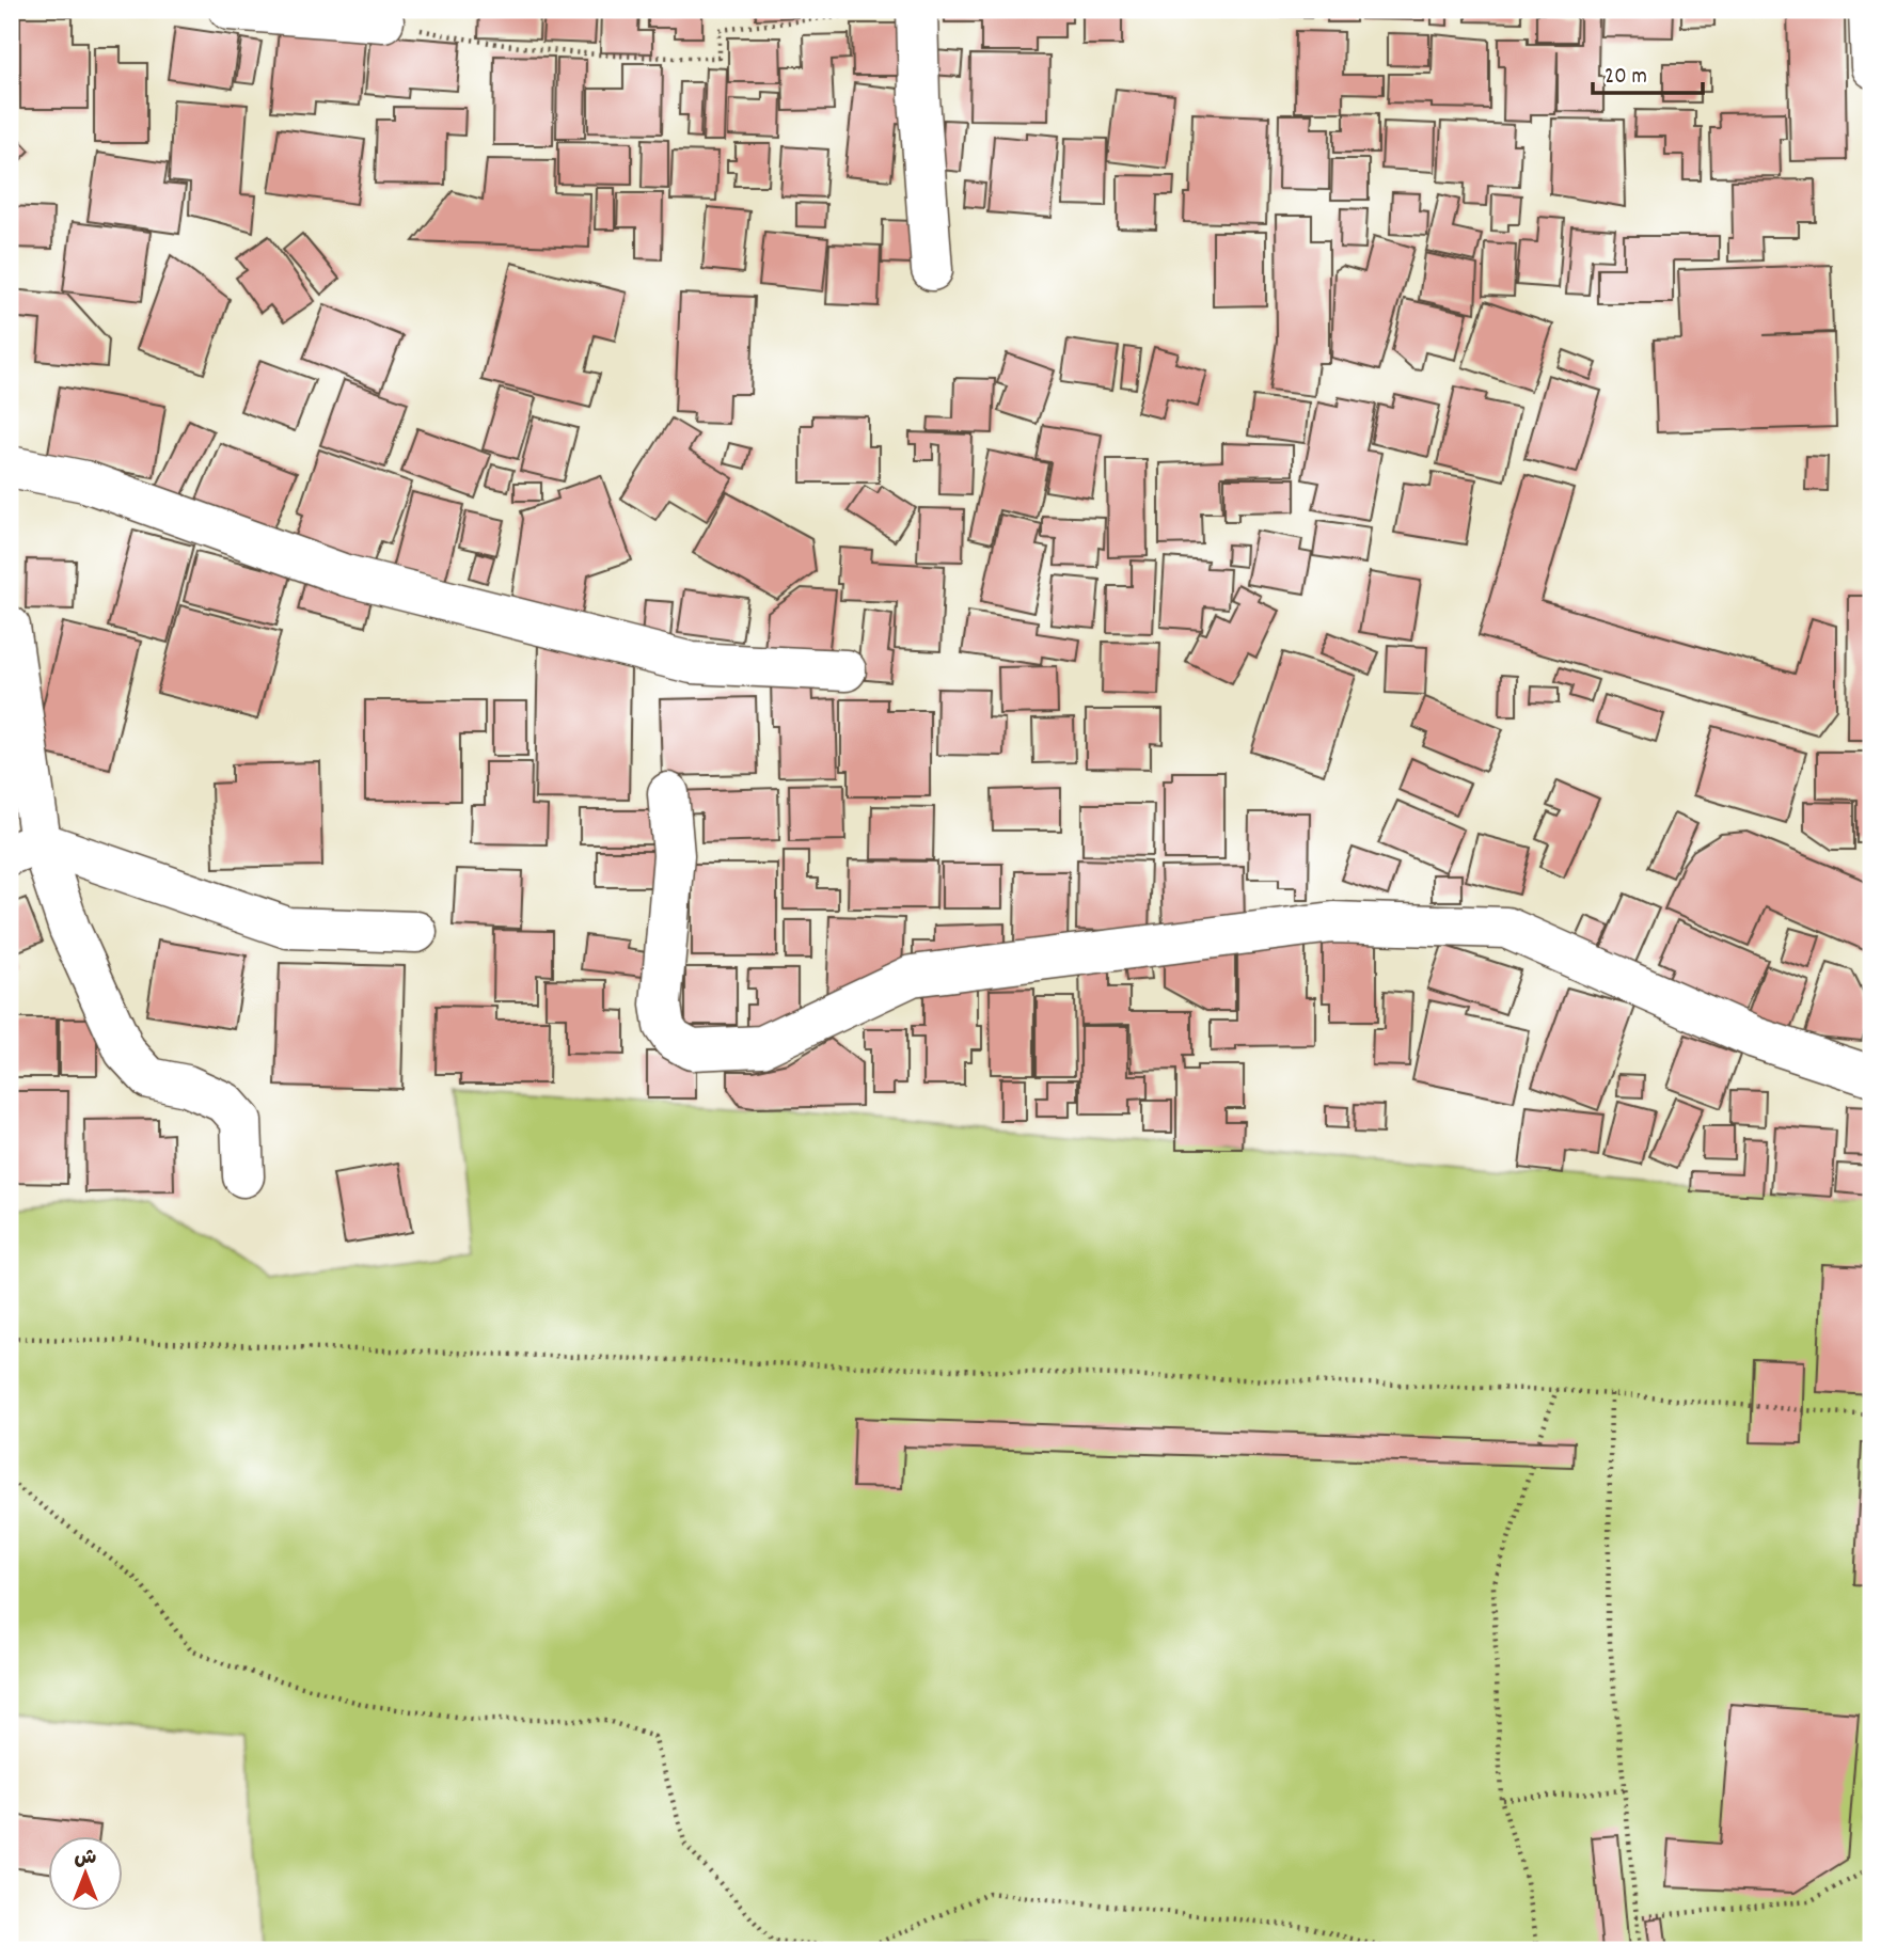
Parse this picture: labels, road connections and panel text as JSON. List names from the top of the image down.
{
  "scale_bar": "20 m",
  "north": "top"
}
